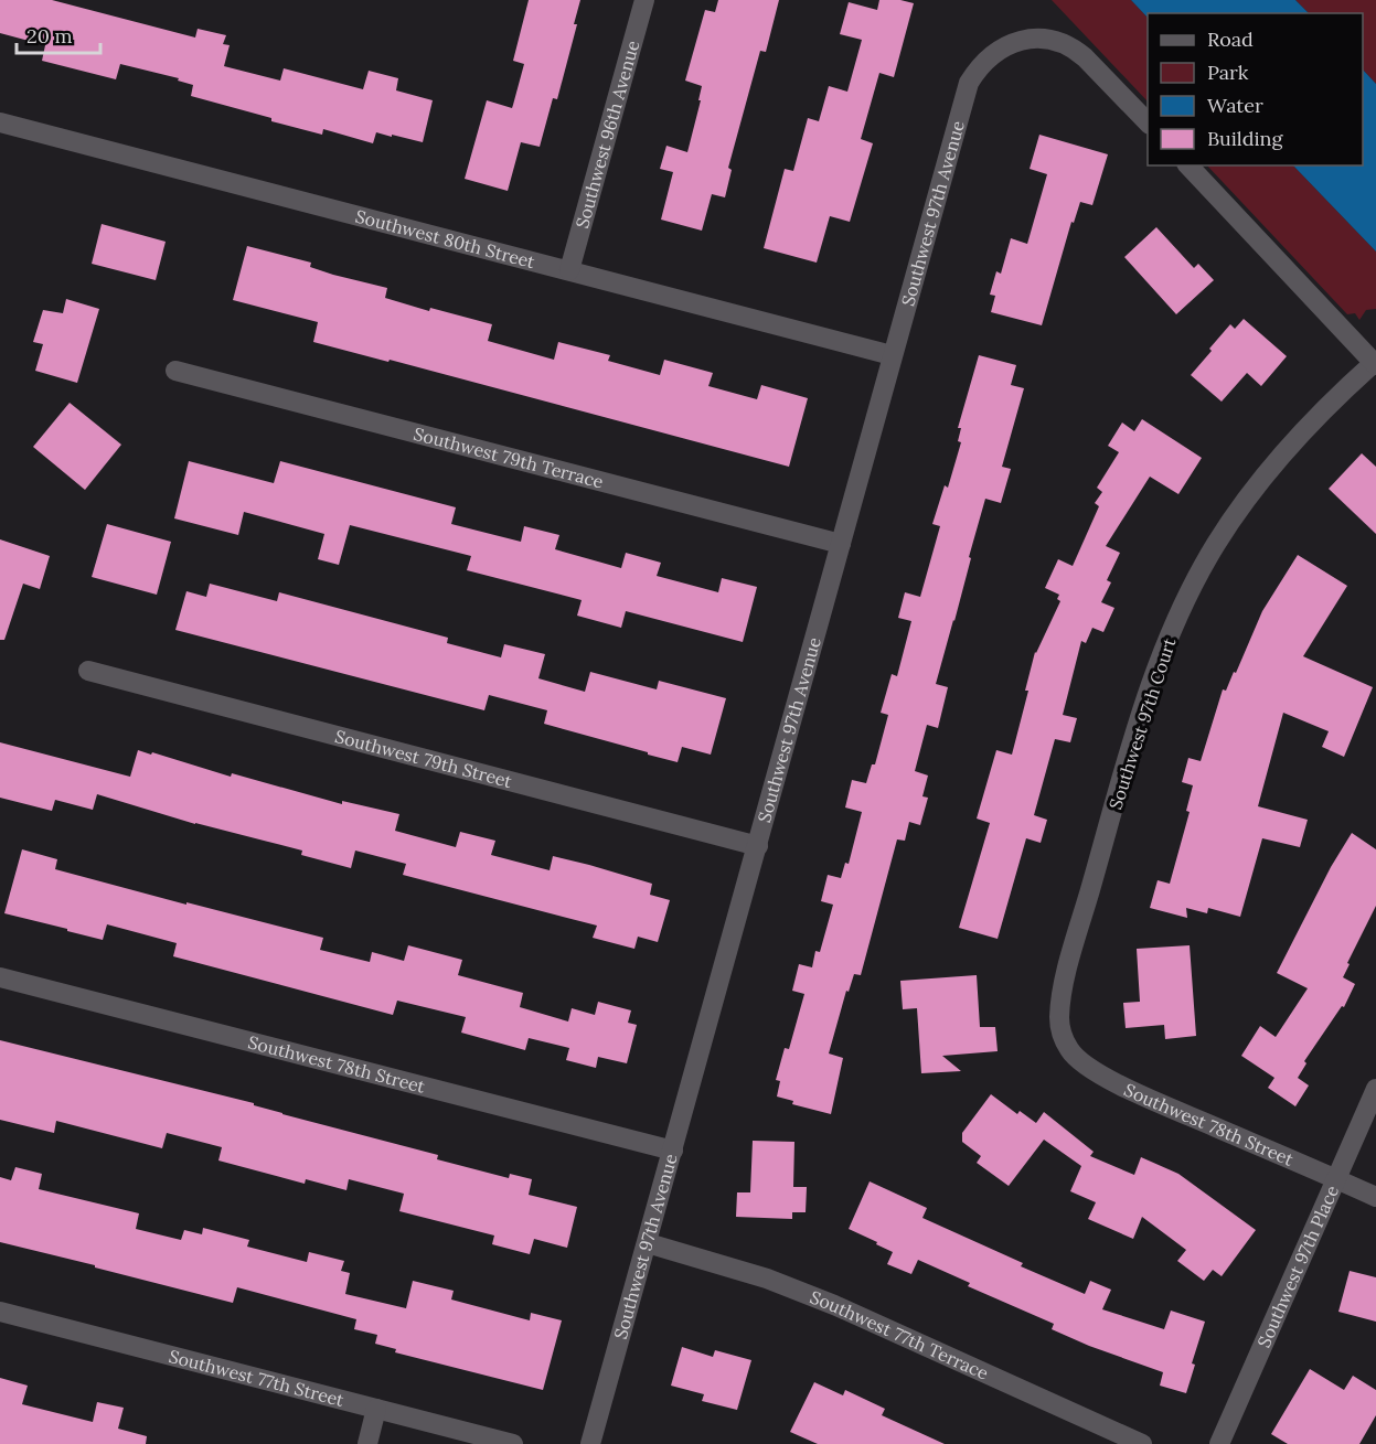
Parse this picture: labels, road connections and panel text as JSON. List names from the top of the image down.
{
  "streets": {
    "street": [
      "Southwest 96th Avenue",
      "Southwest 97th Avenue",
      "Southwest 80th Street",
      "Southwest 79th Terrace",
      "Southwest 97th Court",
      "Southwest 79th Street",
      "Southwest 78th Street",
      "Southwest 97th Place",
      "Southwest 77th Terrace",
      "Southwest 77th Street"
    ]
  },
  "crossings": [
    ["Southwest 96th Avenue", "Southwest 80th Street"],
    ["Southwest 97th Avenue", "Southwest 80th Street"],
    ["Southwest 97th Avenue", "Southwest 79th Terrace"],
    ["Southwest 97th Avenue", "Southwest 79th Street"],
    ["Southwest 97th Avenue", "Southwest 78th Street"],
    ["Southwest 97th Avenue", "Southwest 77th Terrace"],
    ["Southwest 97th Court", "Southwest 78th Street"],
    ["Southwest 78th Street", "Southwest 97th Place"]
  ],
  "legend": [
    "Road",
    "Park",
    "Water",
    "Building"
  ],
  "scale_bar": "20 m"
}
